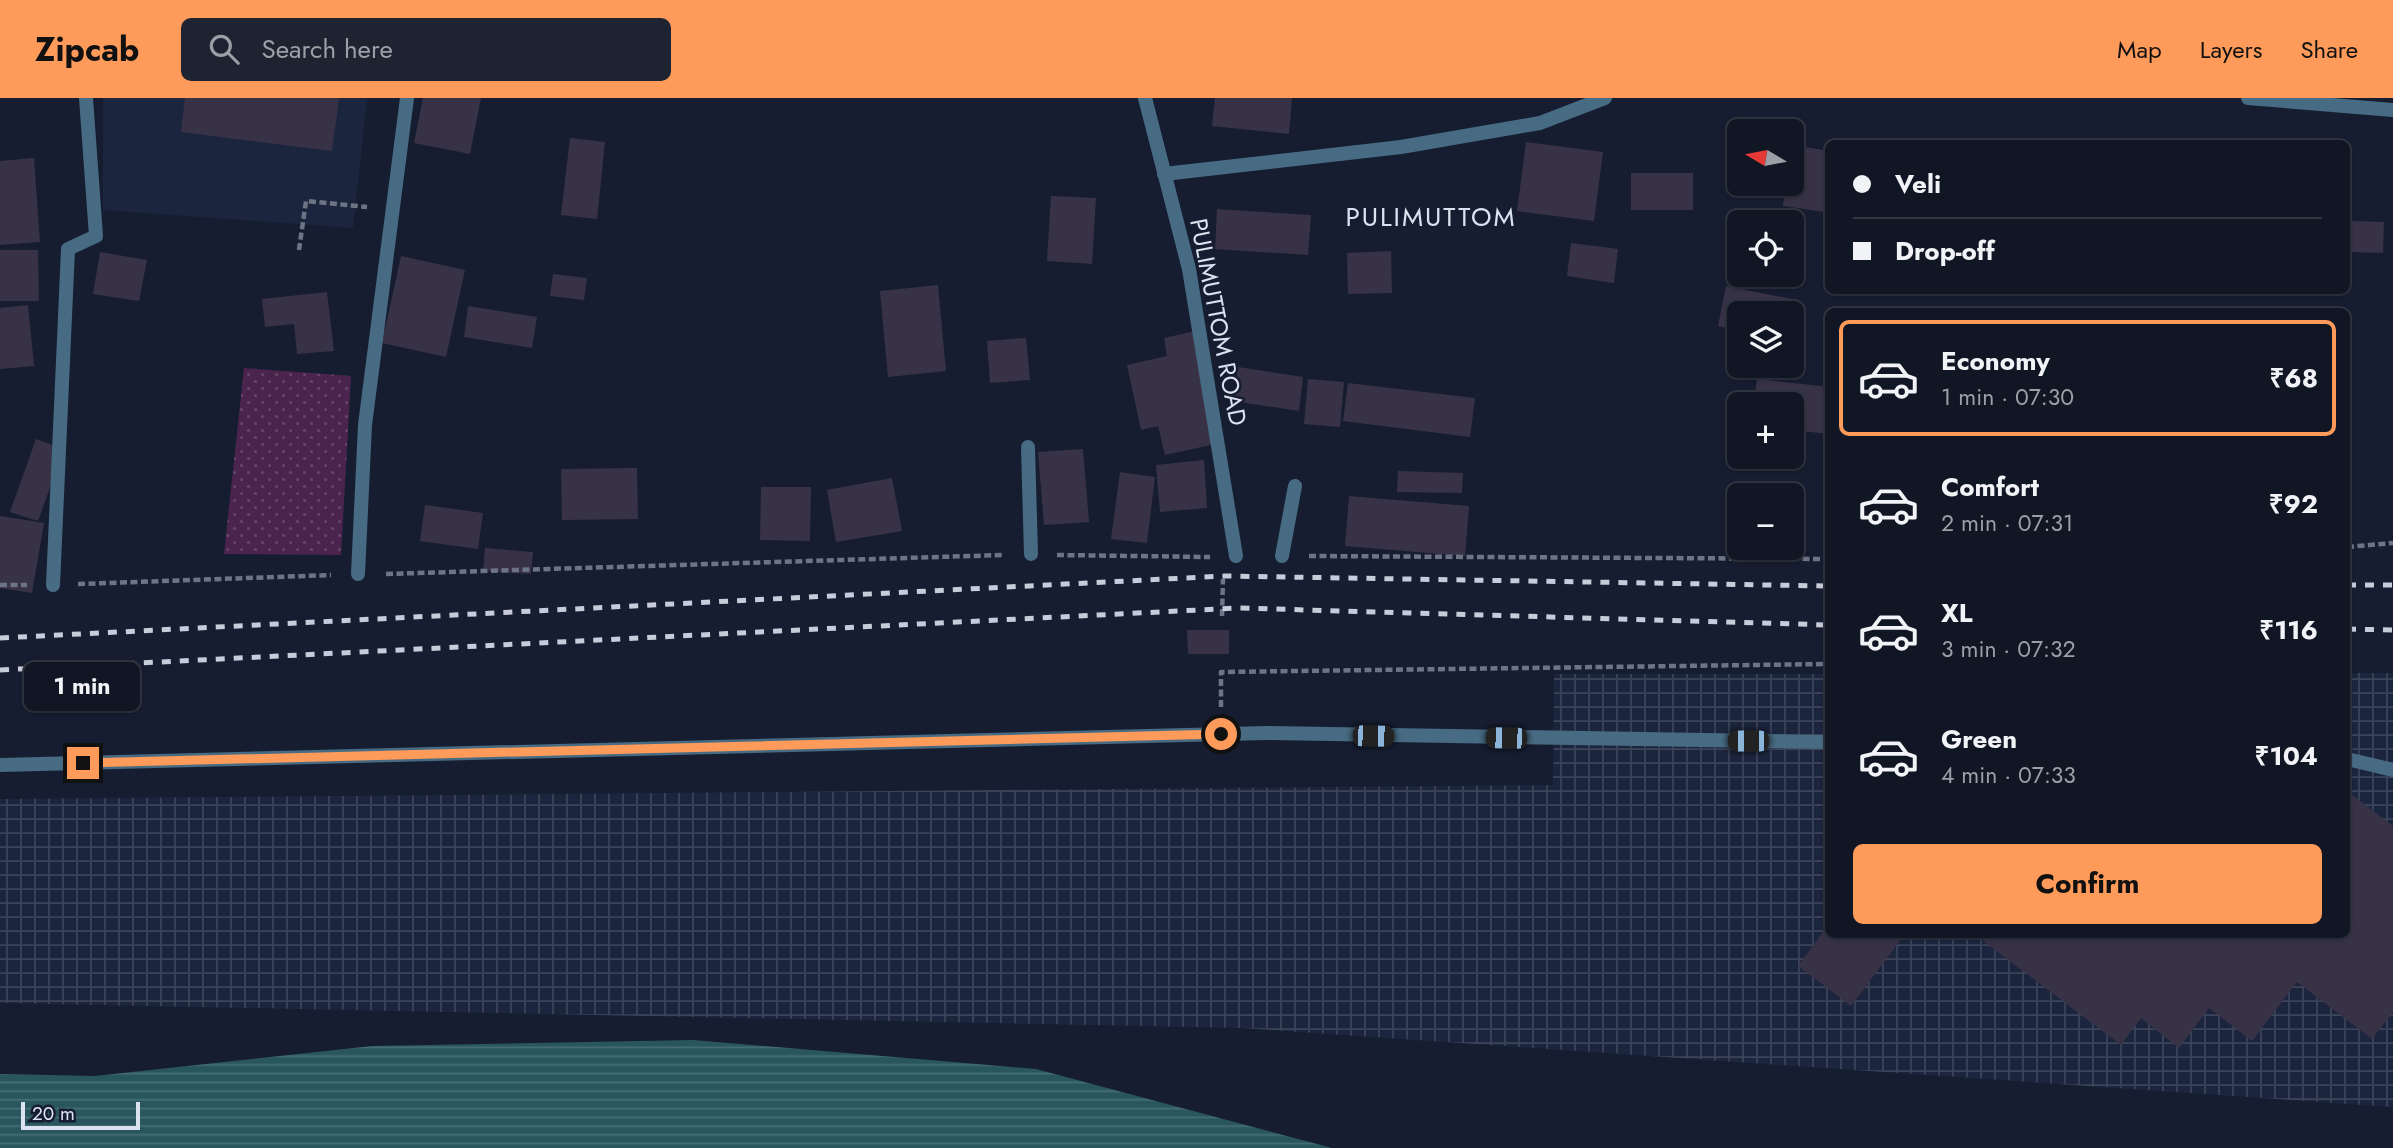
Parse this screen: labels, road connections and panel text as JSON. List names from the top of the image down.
{
  "streets": {
    "street": ["PULIMUTTOM ROAD"]
  },
  "districts": ["PULIMUTTOM"],
  "scale_bar": "20 m",
  "north": "left",
  "page": {
    "header": "Zipcab",
    "search": "Search here",
    "nav": ["Map", "Layers", "Share"],
    "map_buttons": ["+", "−"],
    "banner": ["Veli", "Drop-off"],
    "list": [
      {
        "name": "Economy",
        "note": "1 min · 07:30",
        "value": "₹68"
      },
      {
        "name": "Comfort",
        "note": "2 min · 07:31",
        "value": "₹92"
      },
      {
        "name": "XL",
        "note": "3 min · 07:32",
        "value": "₹116"
      },
      {
        "name": "Green",
        "note": "4 min · 07:33",
        "value": "₹104"
      }
    ],
    "bubble": "1 min",
    "buttons": "Confirm",
    "scale": "20 m"
  }
}
